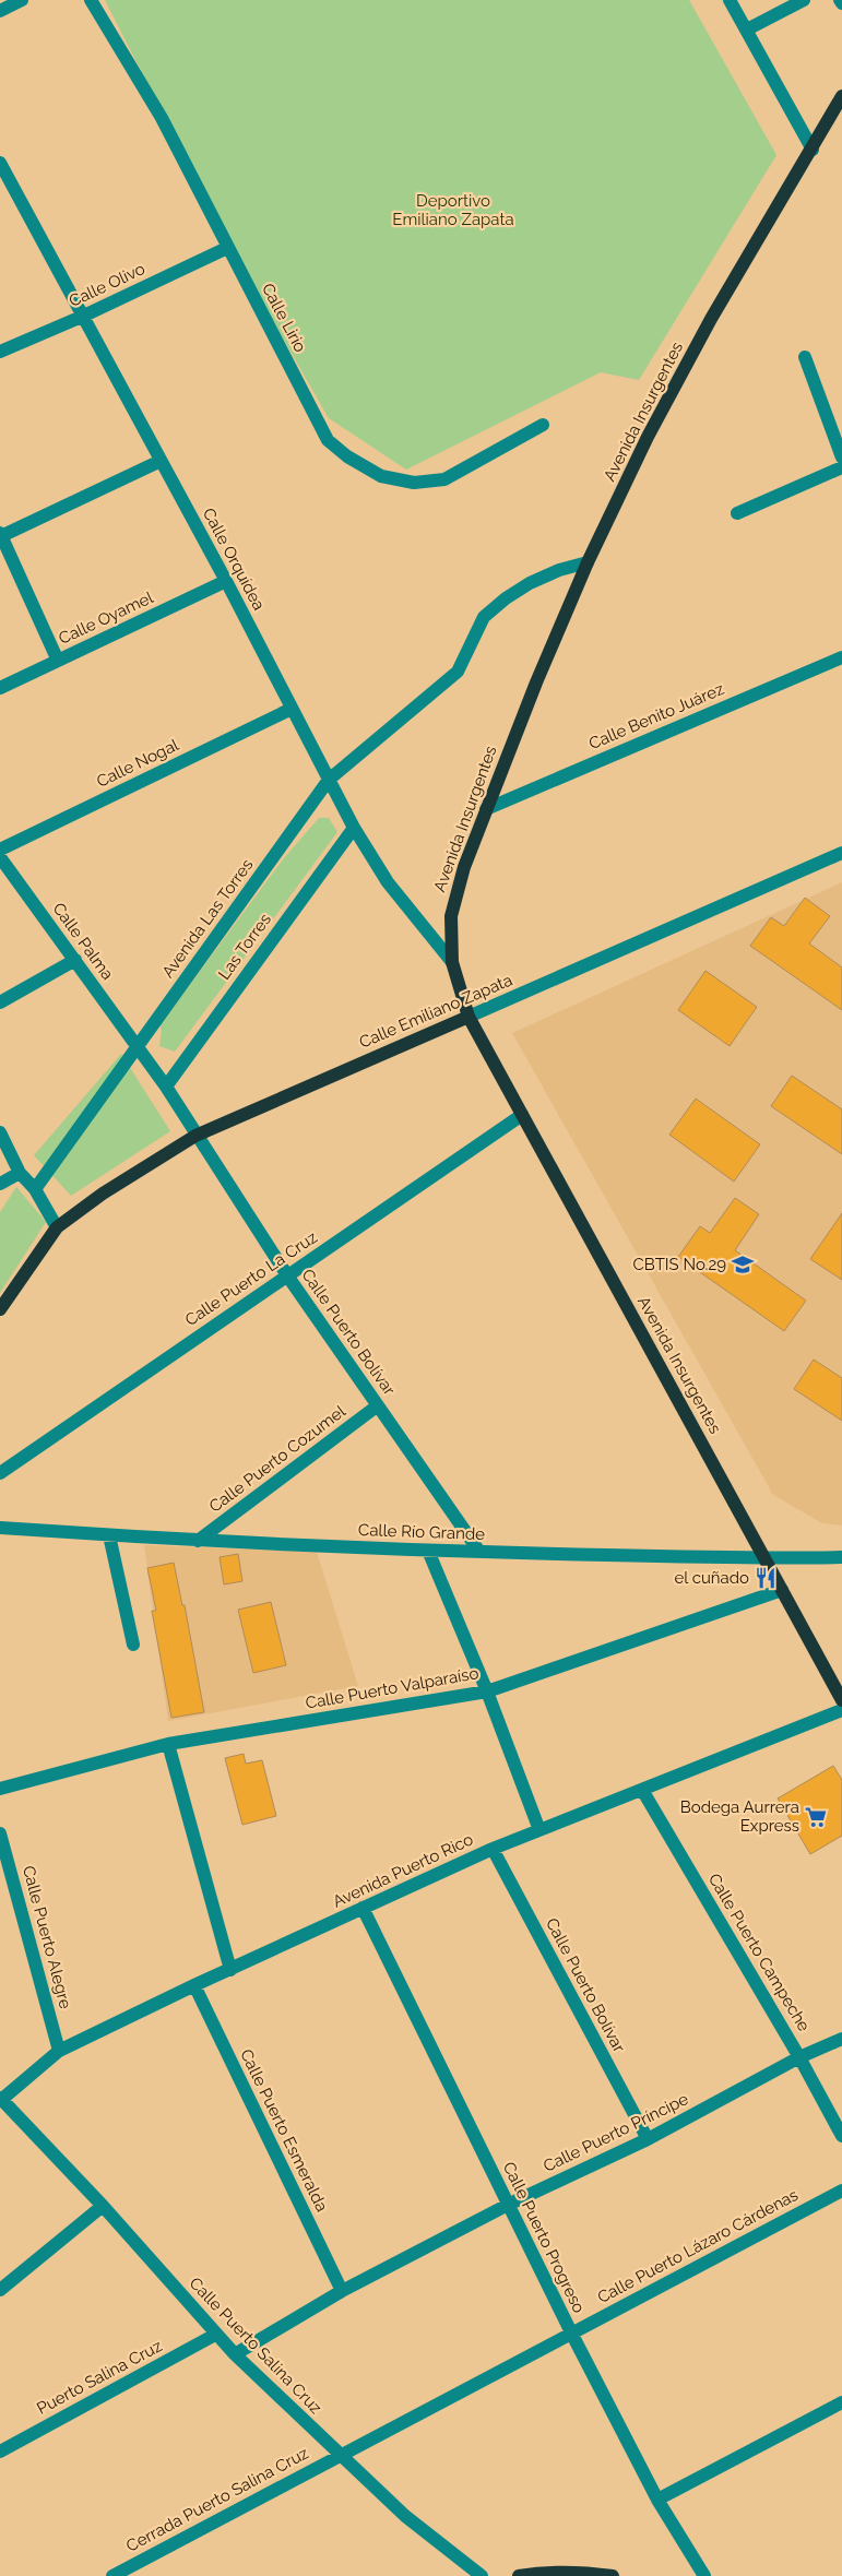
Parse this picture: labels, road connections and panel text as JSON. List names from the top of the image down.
{
  "streets": {
    "main road": ["Avenida Insurgentes", "Calle Emiliano Zapata"],
    "street": [
      "Calle Olivo",
      "Calle Lirio",
      "Calle Orquídea",
      "Calle Oyamel",
      "Calle Benito Juárez",
      "Calle Nogal",
      "Avenida Las Torres",
      "Calle Palma",
      "Las Torres",
      "Calle Puerto La Cruz",
      "Calle Puerto Bolívar",
      "Calle Puerto Cozumel",
      "Calle Río Grande",
      "Calle Puerto Valparaíso",
      "Avenida Puerto Rico",
      "Calle Puerto Alegre",
      "Calle Puerto Campeche",
      "Calle Puerto Esmeralda",
      "Calle Puerto Príncipe",
      "Calle Puerto Progreso",
      "Calle Puerto Lázaro Cárdenas",
      "Calle Puerto Salina Cruz",
      "Puerto Salina Cruz",
      "Cerrada Puerto Salina Cruz"
    ]
  },
  "crossings": [
    ["Calle Olivo", "Calle Lirio"],
    ["Calle Olivo", "Calle Orquídea"],
    ["Avenida Insurgentes", "Calle Orquídea"],
    ["Avenida Insurgentes", "Calle Benito Juárez"],
    ["Avenida Insurgentes", "Avenida Las Torres"],
    ["Avenida Insurgentes", "Calle Emiliano Zapata"],
    ["Avenida Insurgentes", "Calle Puerto La Cruz"],
    ["Avenida Insurgentes", "Calle Río Grande"],
    ["Avenida Insurgentes", "Calle Puerto Valparaíso"],
    ["Calle Orquídea", "Calle Oyamel"],
    ["Calle Orquídea", "Calle Nogal"],
    ["Calle Orquídea", "Avenida Las Torres"],
    ["Calle Orquídea", "Las Torres"],
    ["Avenida Las Torres", "Calle Palma"],
    ["Avenida Las Torres", "Calle Puerto Bolívar"],
    ["Calle Palma", "Calle Puerto Bolívar"],
    ["Las Torres", "Calle Puerto Bolívar"],
    ["Calle Emiliano Zapata", "Calle Puerto Bolívar"],
    ["Calle Puerto La Cruz", "Calle Puerto Bolívar"],
    ["Calle Puerto Bolívar", "Calle Puerto Cozumel"],
    ["Calle Puerto Bolívar", "Calle Río Grande"],
    ["Calle Puerto Bolívar", "Avenida Puerto Rico"],
    ["Calle Puerto Bolívar", "Calle Puerto Príncipe"],
    ["Calle Puerto Cozumel", "Calle Río Grande"],
    ["Avenida Puerto Rico", "Calle Puerto Alegre"],
    ["Avenida Puerto Rico", "Calle Puerto Campeche"],
    ["Avenida Puerto Rico", "Calle Puerto Esmeralda"],
    ["Avenida Puerto Rico", "Calle Puerto Progreso"],
    ["Avenida Puerto Rico", "Calle Puerto Salina Cruz"],
    ["Calle Puerto Campeche", "Calle Puerto Príncipe"],
    ["Calle Puerto Esmeralda", "Calle Puerto Príncipe"],
    ["Calle Puerto Príncipe", "Calle Puerto Progreso"],
    ["Calle Puerto Príncipe", "Calle Puerto Salina Cruz"],
    ["Calle Puerto Progreso", "Calle Puerto Lázaro Cárdenas"],
    ["Calle Puerto Lázaro Cárdenas", "Calle Puerto Salina Cruz"],
    ["Calle Puerto Lázaro Cárdenas", "Cerrada Puerto Salina Cruz"],
    ["Calle Puerto Salina Cruz", "Puerto Salina Cruz"],
    ["Calle Puerto Salina Cruz", "Cerrada Puerto Salina Cruz"]
  ],
  "parks": ["Deportivo Emiliano Zapata"],
  "places": {
    "school or university": ["CBTIS No.29"],
    "restaurant": ["el cuñado"],
    "supermarket": ["Bodega Aurrera Express"]
  }
}
